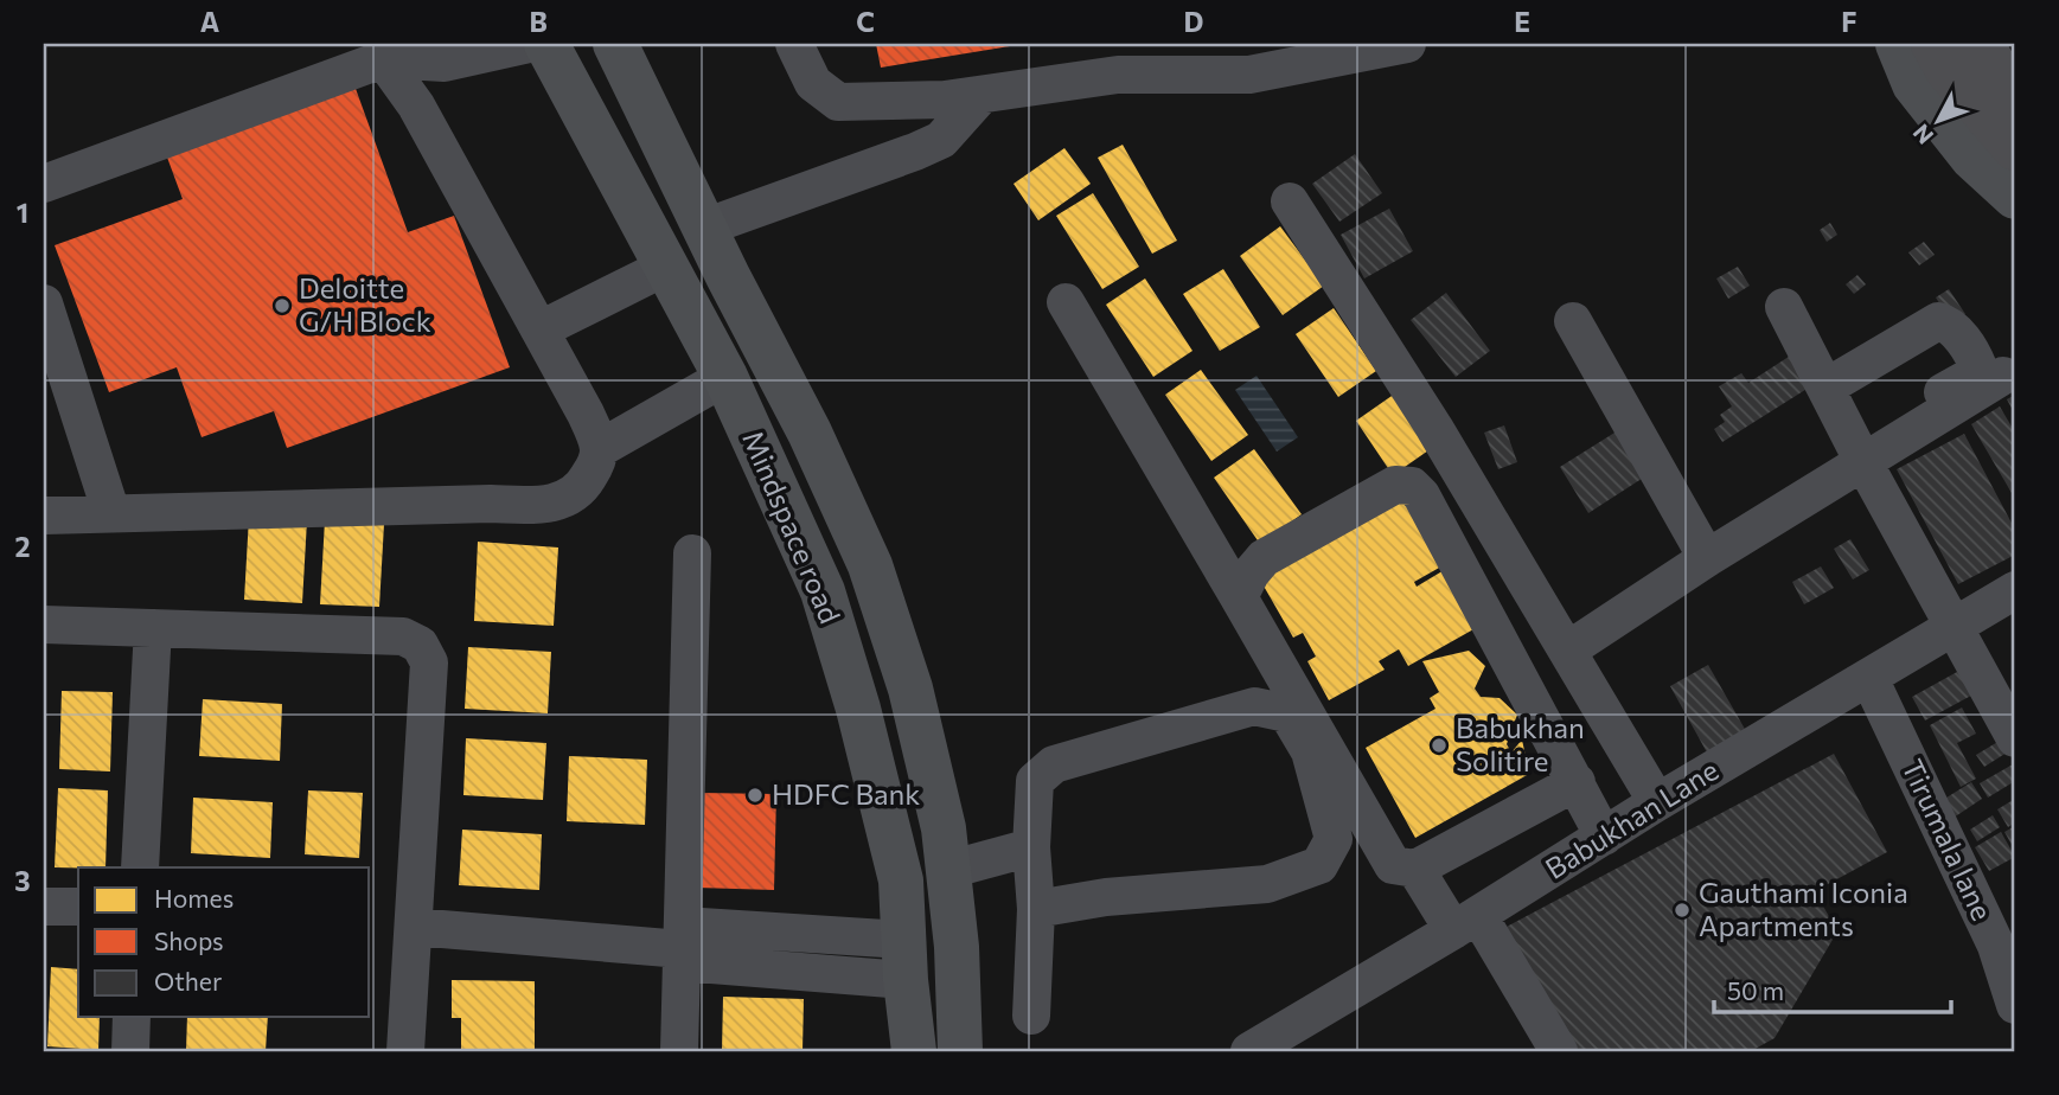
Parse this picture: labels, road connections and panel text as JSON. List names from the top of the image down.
{
  "streets": {
    "main road": ["Mindspace road"],
    "street": ["Babukhan Lane", "Tirumala lane"]
  },
  "crossings": [
    ["Babukhan Lane", "Tirumala lane"]
  ],
  "places": [
    "Deloitte G/H Block",
    "Babukhan Solitire",
    "HDFC Bank",
    "Gauthami Iconia Apartments"
  ],
  "legend": ["Homes", "Shops", "Other"],
  "scale_bar": "50 m",
  "north": "bottom left",
  "grid": {
    "columns": [
      "A",
      "B",
      "C",
      "D",
      "E",
      "F"
    ],
    "rows": ["1", "2", "3"]
  }
}
